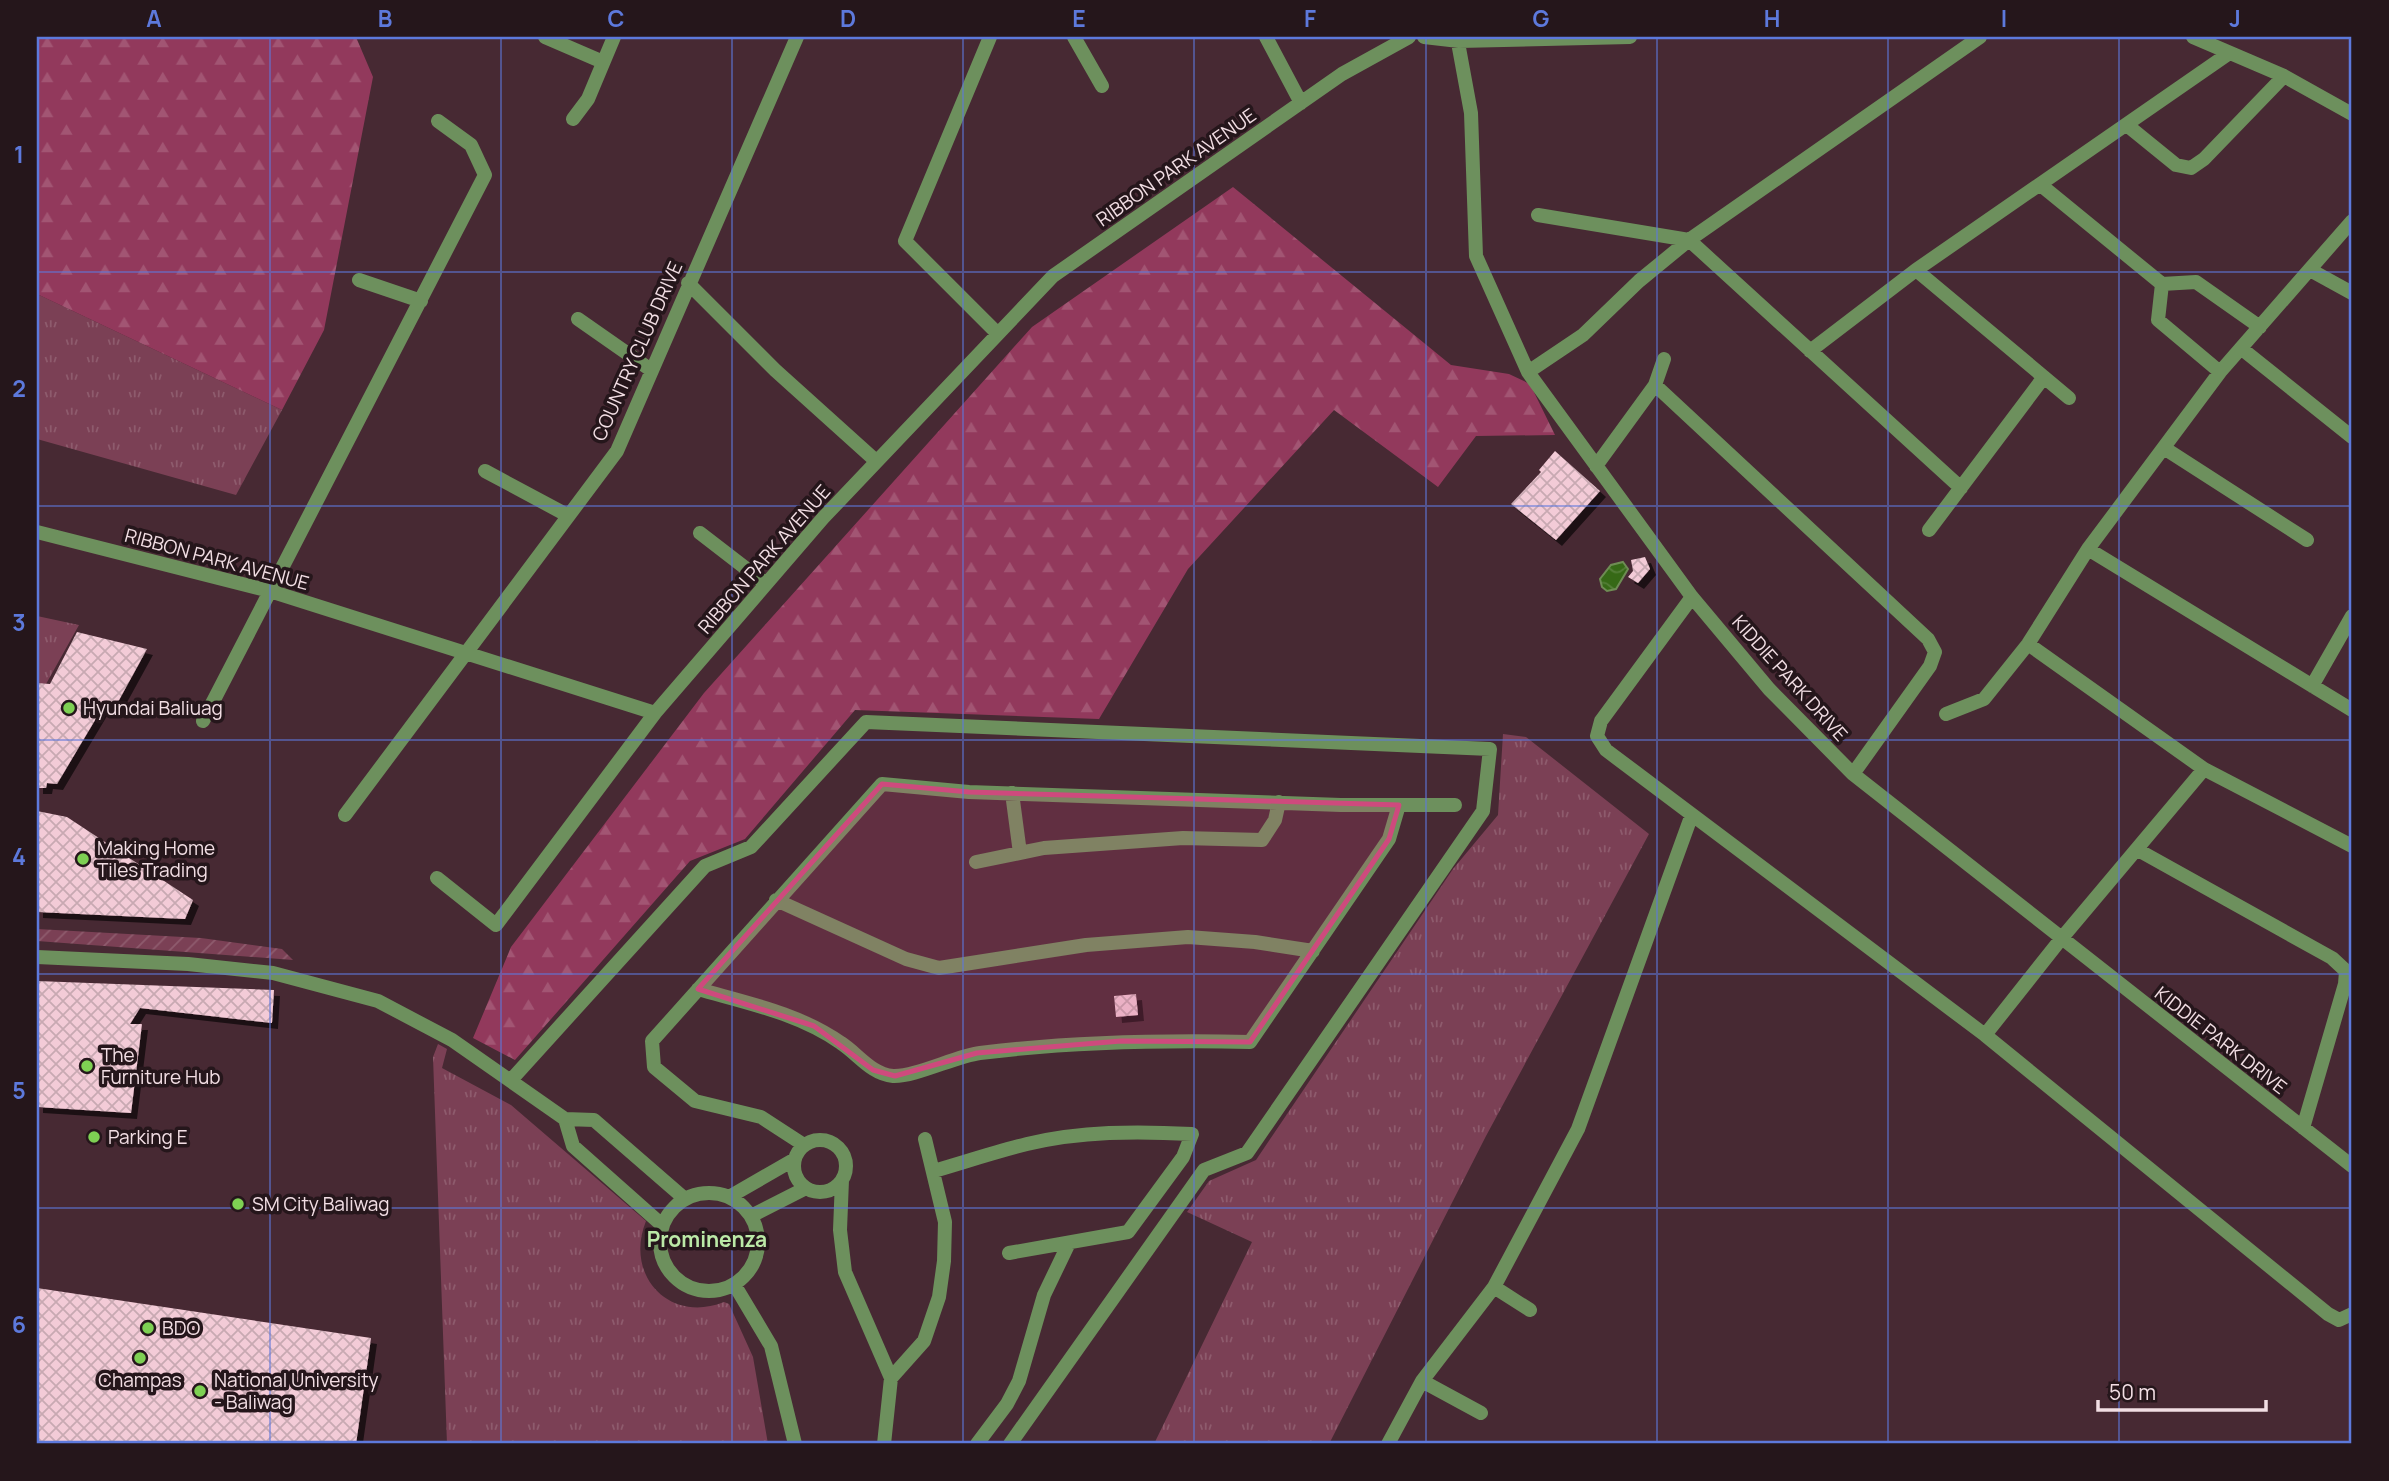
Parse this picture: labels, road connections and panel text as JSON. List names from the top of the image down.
{
  "streets": {
    "street": ["RIBBON PARK AVENUE", "COUNTRY CLUB DRIVE", "KIDDIE PARK DRIVE"]
  },
  "crossings": [
    ["RIBBON PARK AVENUE", "COUNTRY CLUB DRIVE"]
  ],
  "districts": ["Prominenza"],
  "places": [
    "Hyundai Baliuag",
    "Making Home Tiles Trading",
    "The Furniture Hub",
    "Parking E",
    "SM City Baliwag",
    "BDO",
    "Champas",
    "National University - Baliwag"
  ],
  "scale_bar": "50 m",
  "grid": {
    "columns": [
      "A",
      "B",
      "C",
      "D",
      "E",
      "F",
      "G",
      "H",
      "I",
      "J"
    ],
    "rows": [
      "1",
      "2",
      "3",
      "4",
      "5",
      "6"
    ]
  }
}
